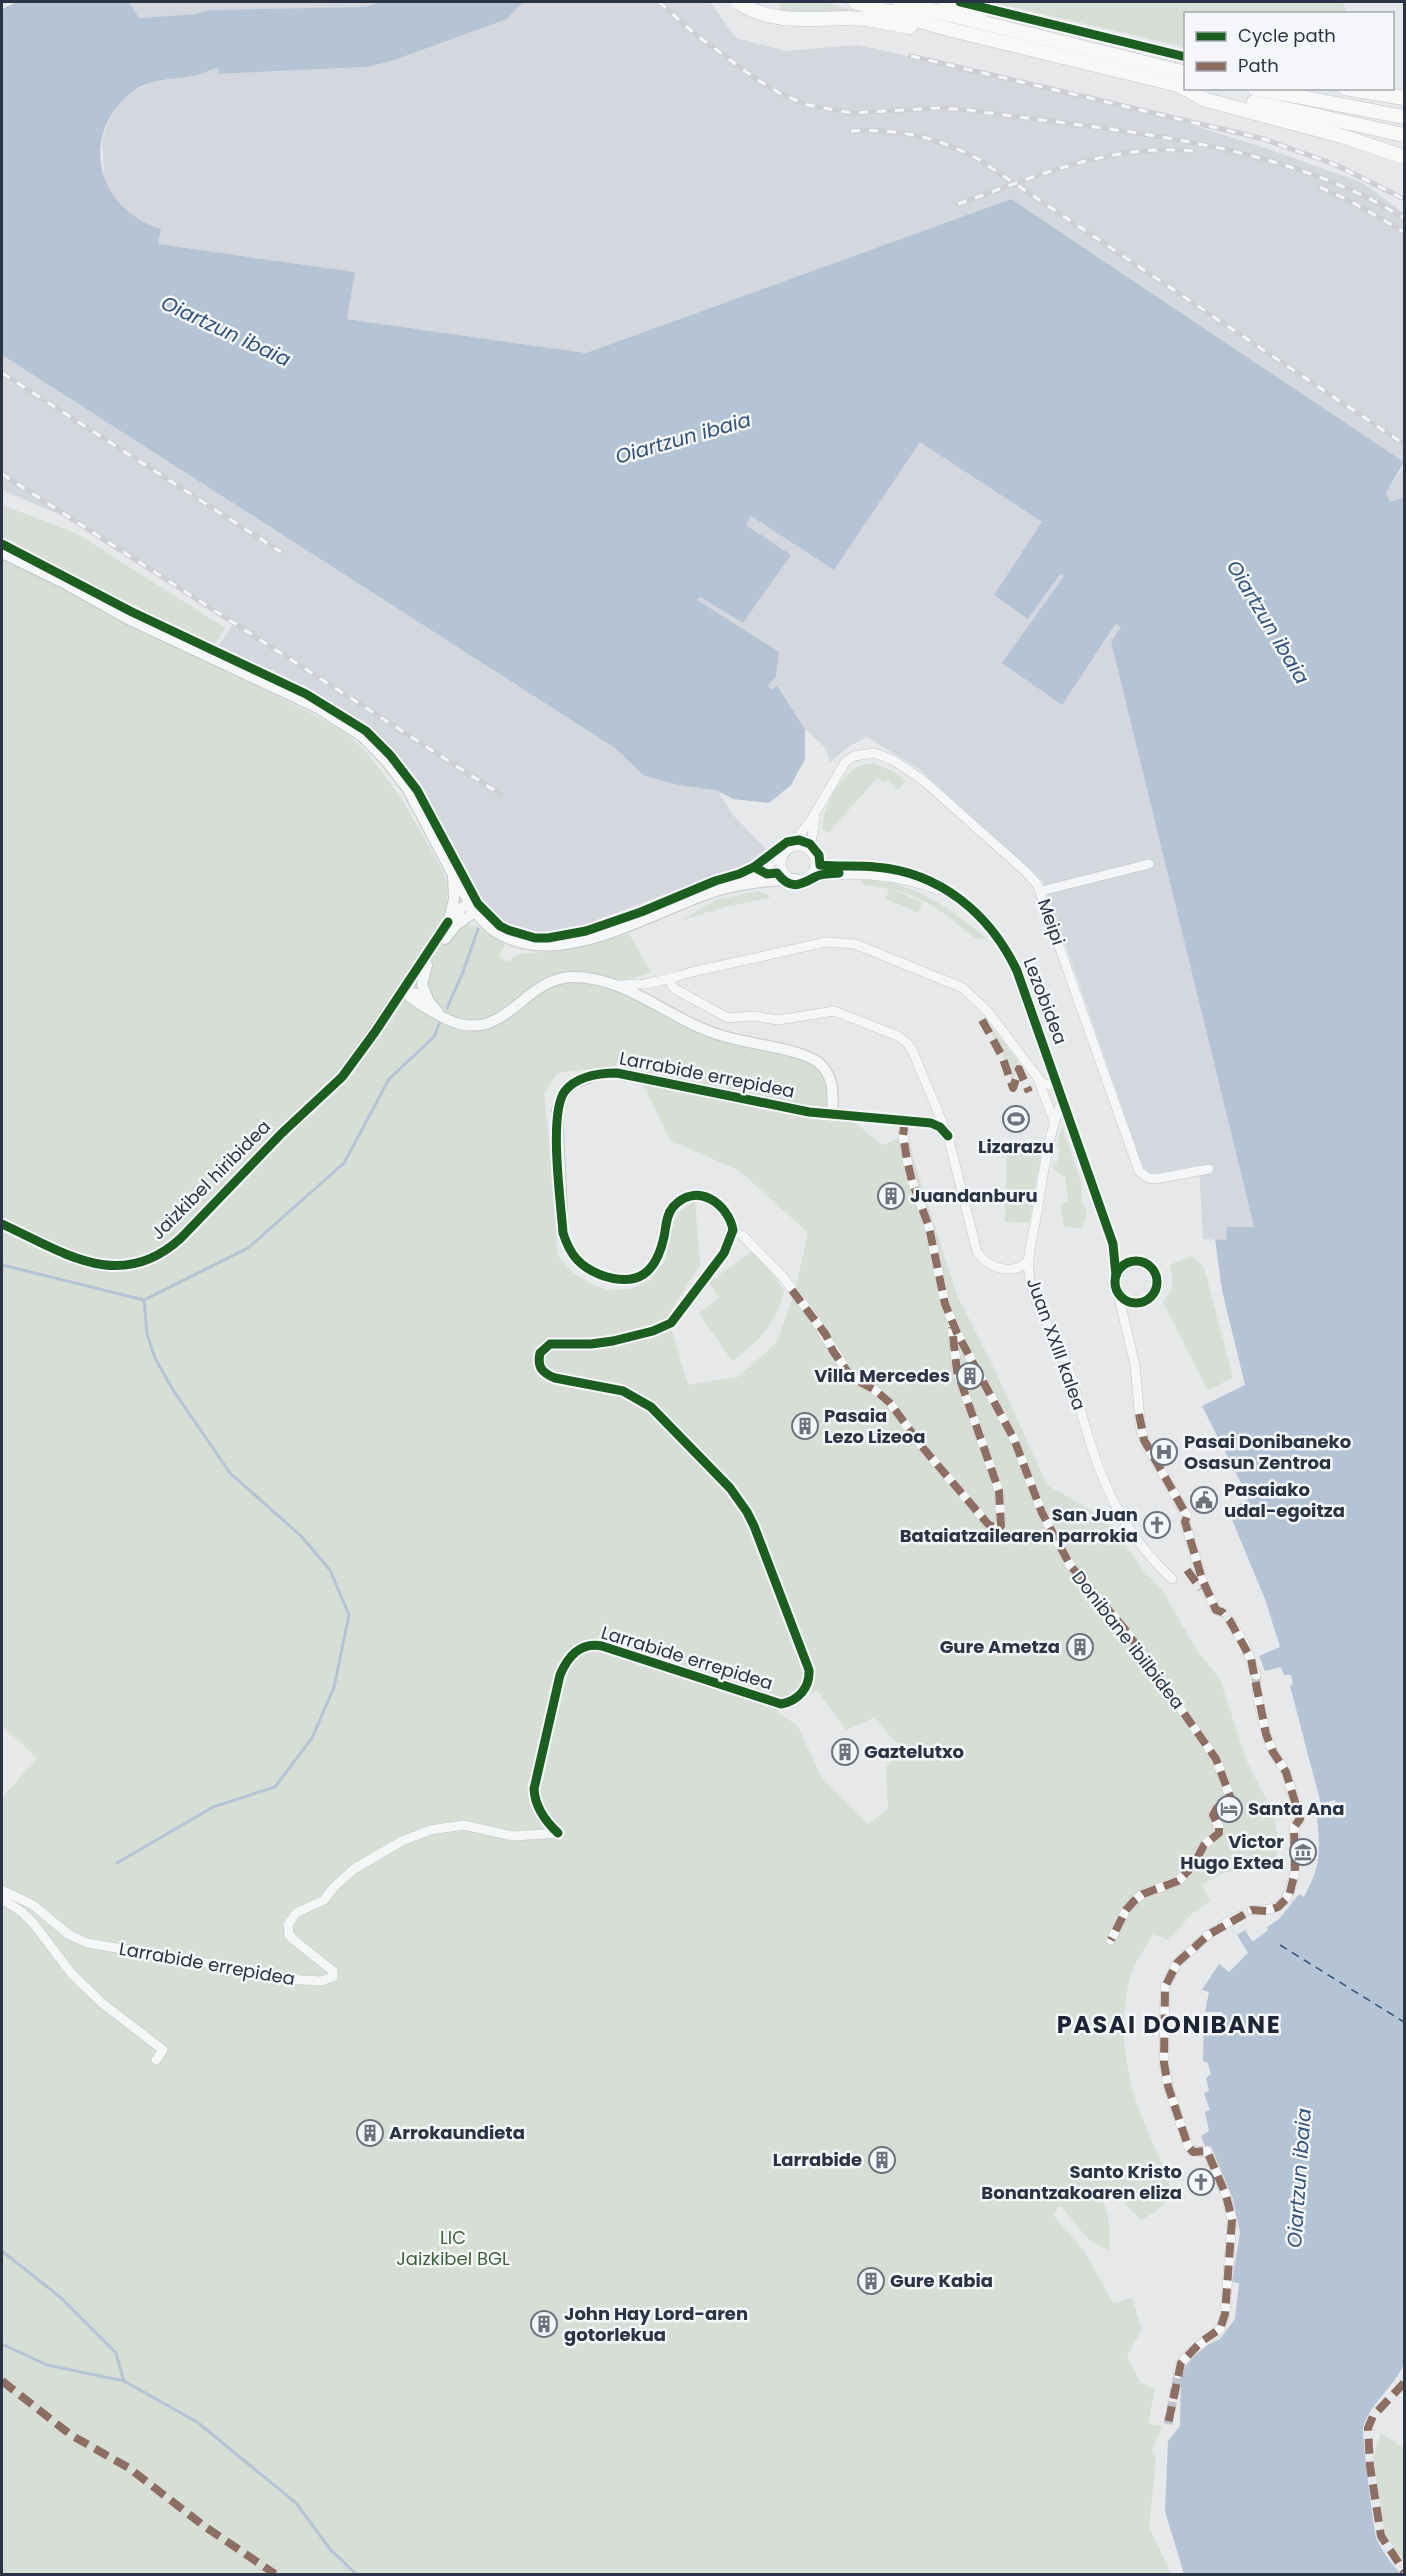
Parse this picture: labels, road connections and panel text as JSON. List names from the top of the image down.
{
  "streets": {
    "street": [
      "Meipi",
      "Lezobidea",
      "Larrabide errepidea",
      "Jaizkibel hiribidea",
      "Juan XXIII kalea",
      "Donibane ibilbidea"
    ]
  },
  "crossings": [
    ["Meipi", "Lezobidea"],
    ["Lezobidea", "Juan XXIII kalea"]
  ],
  "districts": ["PASAI DONIBANE"],
  "water": ["Oiartzun ibaia"],
  "parks": ["LIC Jaizkibel BGL"],
  "places": {
    "sports": ["Lizarazu"],
    "building": [
      "Juandanburu",
      "Villa Mercedes",
      "Pasaia Lezo Lizeoa",
      "Gure Ametza",
      "Gaztelutxo",
      "Arrokaundieta",
      "Larrabide",
      "Gure Kabia",
      "John Hay Lord-aren gotorlekua"
    ],
    "hospital": ["Pasai Donibaneko Osasun Zentroa"],
    "public building": ["Pasaiako udal-egoitza"],
    "church": ["San Juan Bataiatzailearen parrokia", "Santo Kristo Bonantzakoaren eliza"],
    "hotel": ["Santa Ana"],
    "museum": ["Victor Hugo Extea"]
  },
  "legend": ["Cycle path", "Path"]
}
